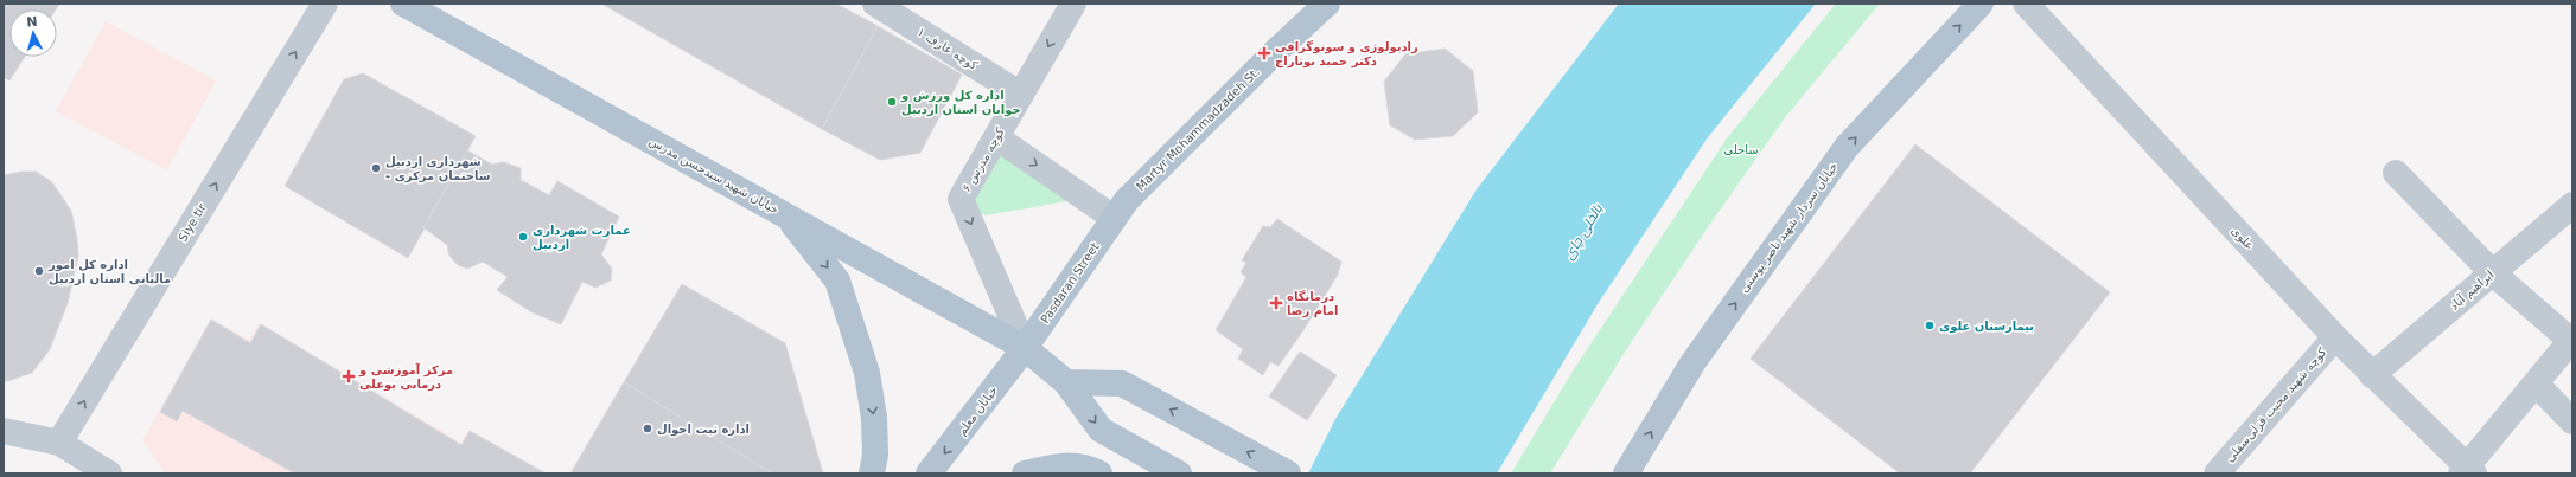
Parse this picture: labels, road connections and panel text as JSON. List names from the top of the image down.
{
  "streets": {
    "main road": [
      "Martyr Mohammadzadeh St.",
      "خیابان شهید سیدحسن مدرس",
      "خیابان سردار شهید ناصر پوستی",
      "Pasdaran Street",
      "خیابان معلم"
    ],
    "street": [
      "کوچه عارف ۱",
      "کوچه مدرس ۶",
      "Siye tir",
      "علوی",
      "ابراهیم آباد",
      "کوچه شهید محبت قزلی‌سفلی"
    ]
  },
  "crossings": [
    ["کوچه عارف ۱", "کوچه مدرس ۶"],
    ["Martyr Mohammadzadeh St.", "Pasdaran Street"],
    ["کوچه مدرس ۶", "خیابان شهید سیدحسن مدرس"],
    ["کوچه مدرس ۶", "Pasdaran Street"],
    ["کوچه مدرس ۶", "خیابان معلم"],
    ["خیابان شهید سیدحسن مدرس", "Pasdaran Street"],
    ["خیابان شهید سیدحسن مدرس", "خیابان معلم"],
    ["علوی", "ابراهیم آباد"],
    ["علوی", "کوچه شهید محبت قزلی‌سفلی"],
    ["Pasdaran Street", "خیابان معلم"]
  ],
  "one_way": [
    "کوچه مدرس ۶",
    "Siye tir",
    "خیابان سردار شهید ناصر پوستی",
    "خیابان معلم"
  ],
  "water": ["بالخلی چای"],
  "parks": ["ساحلی"],
  "places": {
    "health": ["رادیولوژی و سونوگرافی دکتر حمید نوتاراج", "درمانگاه امام رضا", "مرکز آموزشی و درمانی بوعلی"],
    "other": [
      "اداره کل ورزش و جوانان استان اردبیل",
      "شهرداری اردبیل - ساختمان مرکزی",
      "عمارت شهرداری اردبیل",
      "اداره کل امور مالیاتی استان اردبیل",
      "بیمارستان علوی",
      "اداره ثبت احوال"
    ]
  },
  "north": "top"
}
